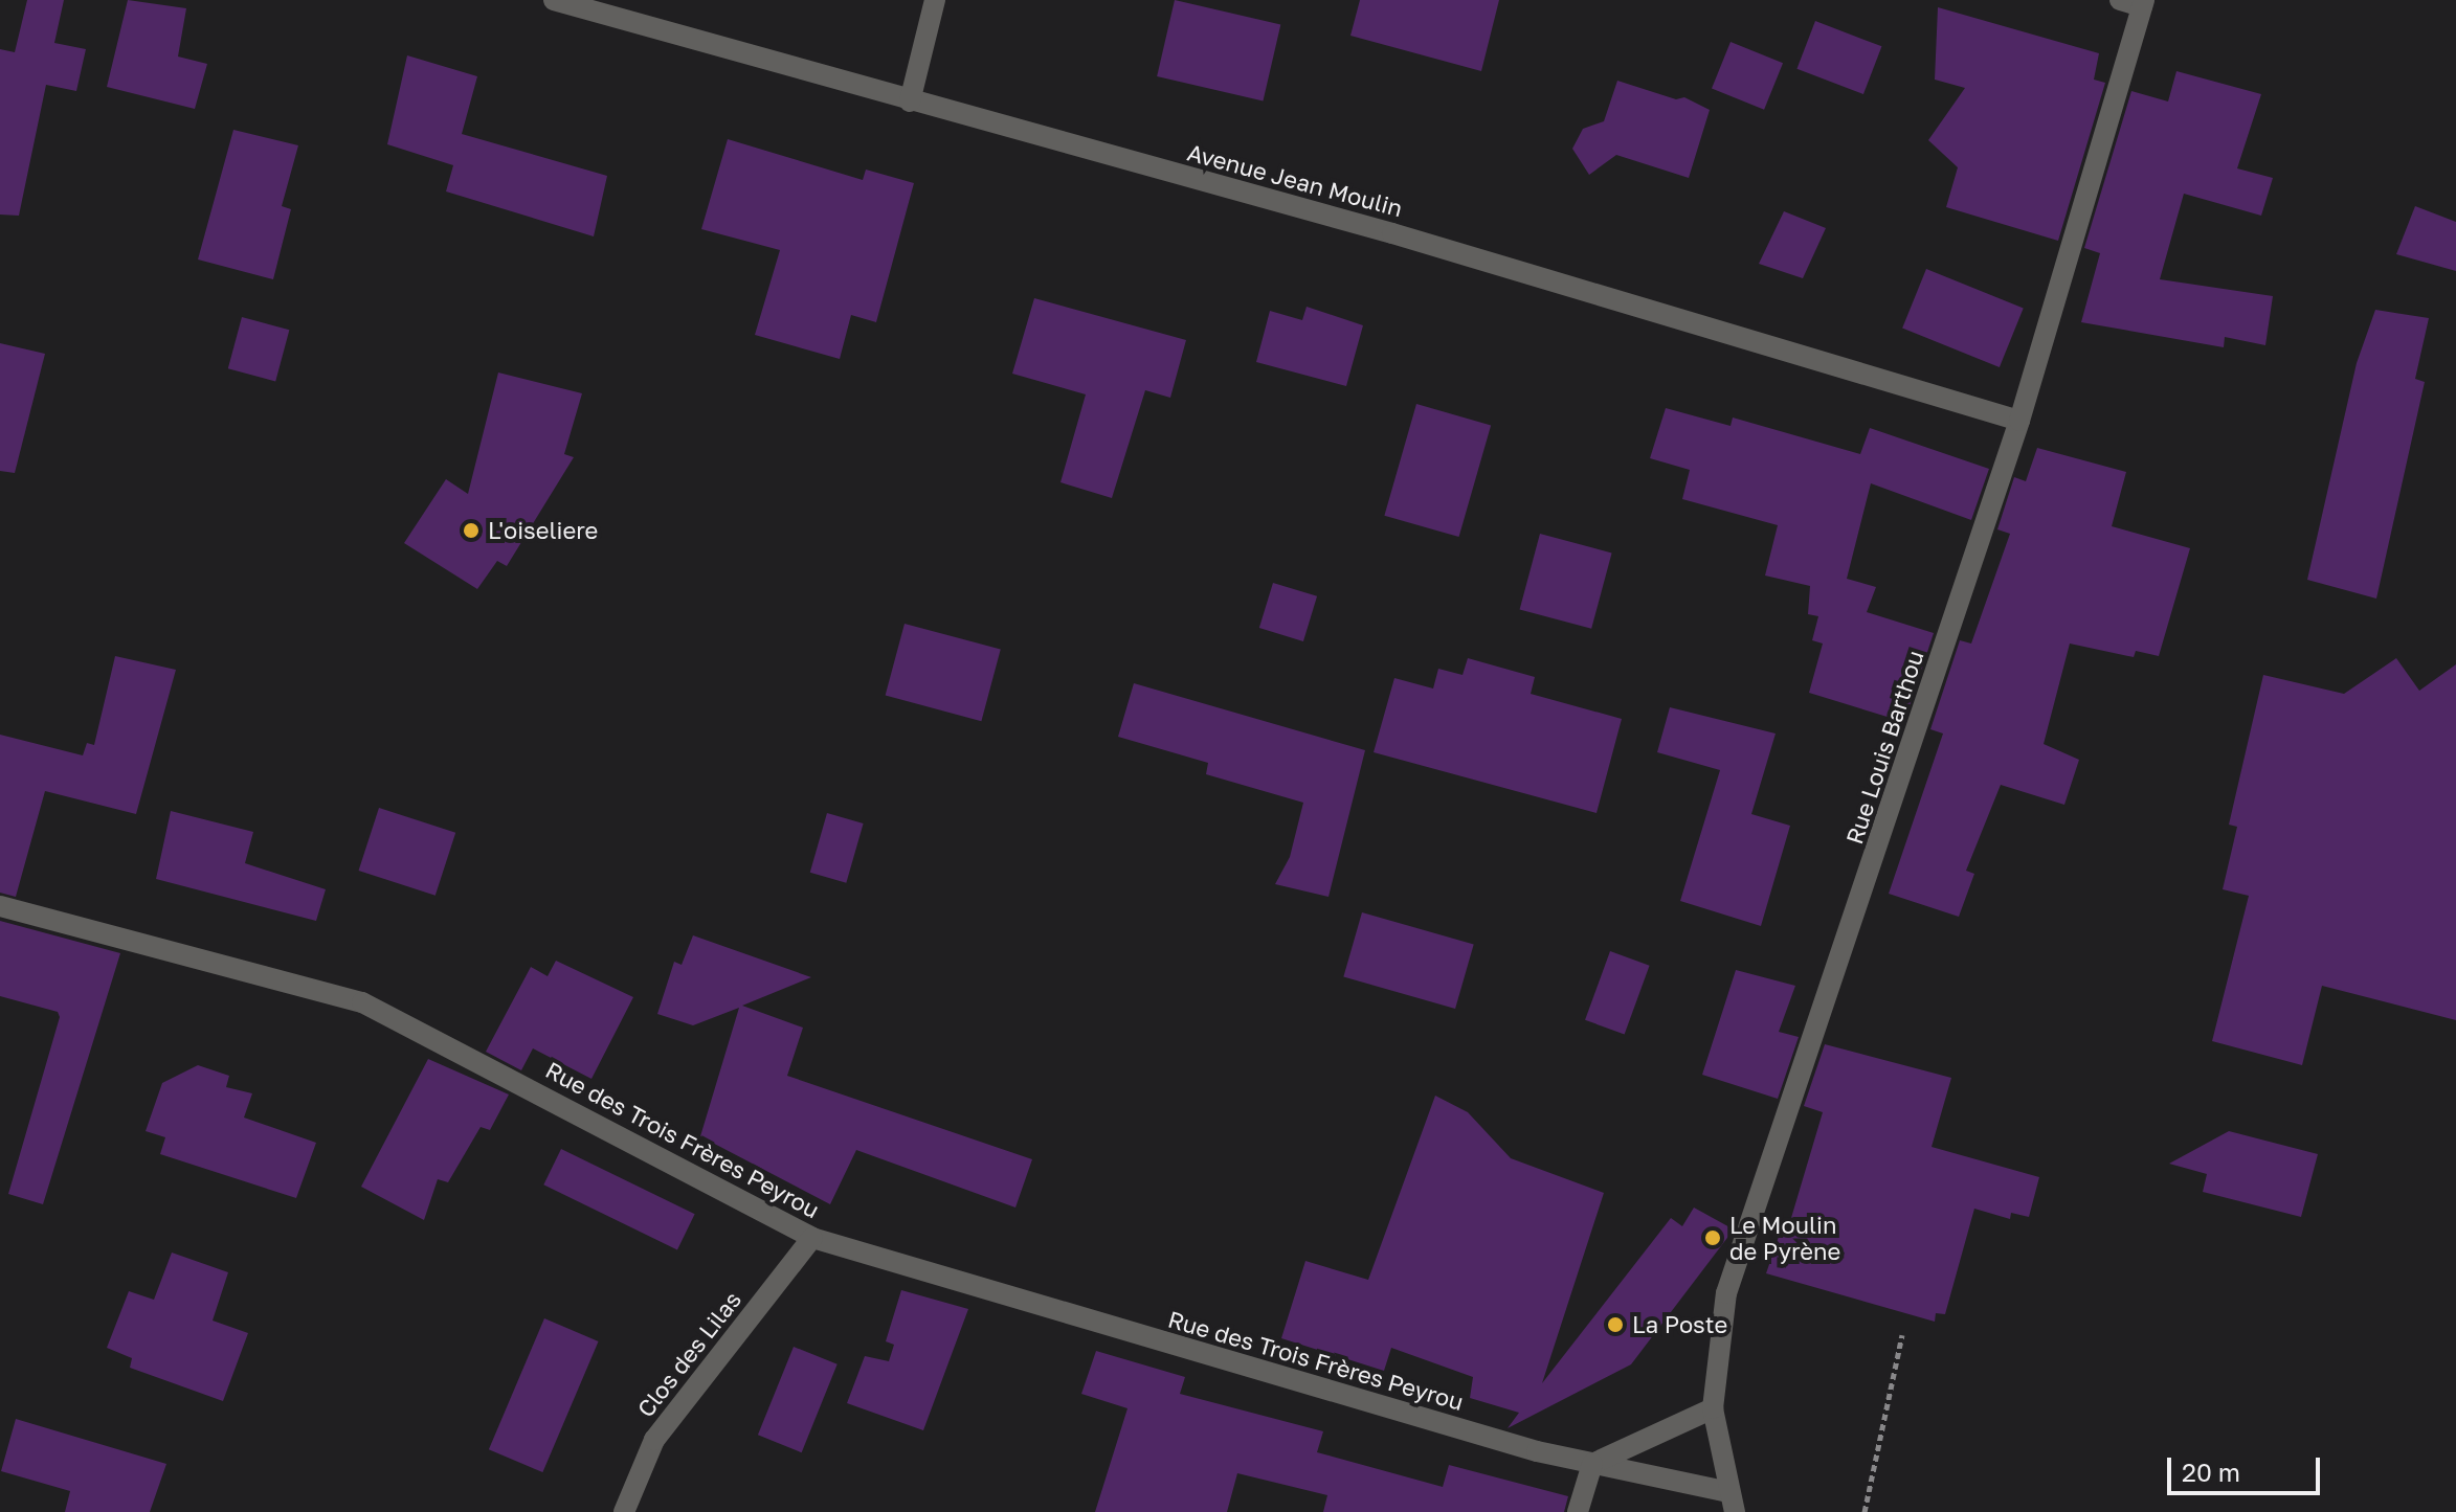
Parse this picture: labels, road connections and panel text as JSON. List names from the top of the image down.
{
  "streets": {
    "street": [
      "Avenue Jean Moulin",
      "Rue Louis Barthou",
      "Rue des Trois Frères Peyrou",
      "Clos des Lilas"
    ]
  },
  "crossings": [
    ["Avenue Jean Moulin", "Rue Louis Barthou"],
    ["Rue Louis Barthou", "Rue des Trois Frères Peyrou"],
    ["Rue des Trois Frères Peyrou", "Clos des Lilas"]
  ],
  "places": ["L'oiseliere", "Le Moulin de Pyrène", "La Poste"],
  "scale_bar": "20 m"
}
